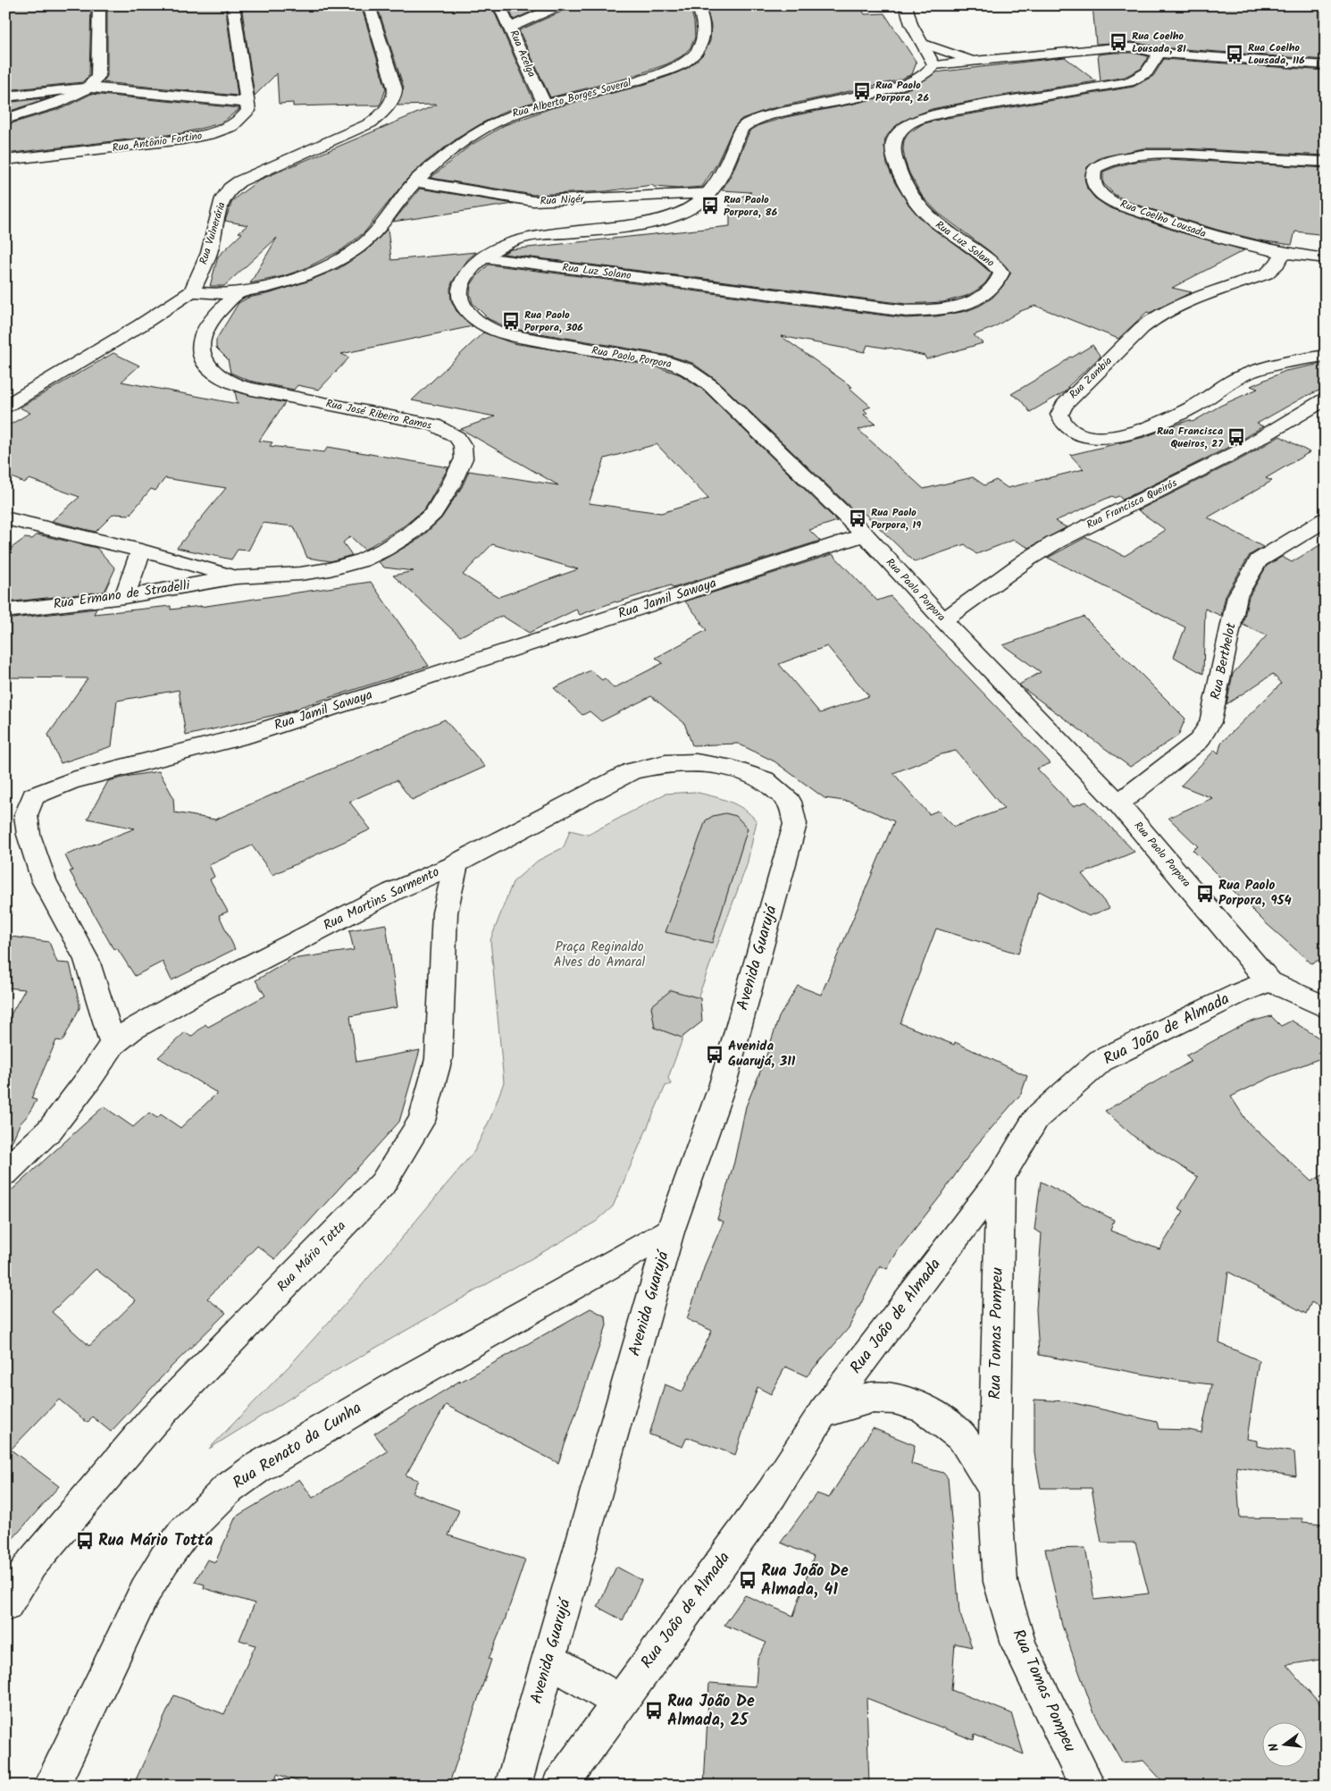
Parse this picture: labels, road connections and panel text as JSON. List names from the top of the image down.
{
  "streets": {
    "street": [
      "Rua Acelga",
      "Rua Alberto Borges Soveral",
      "Rua Antônio Fortino",
      "Rua Nigér",
      "Rua Coelho Lousada",
      "Rua Vulnerária",
      "Rua Luz Solano",
      "Rua Paolo Porpora",
      "Rua Zambia",
      "Rua José Ribeiro Ramos",
      "Rua Francisca Queirós",
      "Rua Ermano de Stradelli",
      "Rua Jamil Sawaya",
      "Rua Berthelot",
      "Rua Martins Sarmento",
      "Avenida Guarujá",
      "Rua João de Almada",
      "Rua Mário Totta",
      "Rua Tomas Pompeu",
      "Rua Renato da Cunha"
    ]
  },
  "crossings": [
    ["Rua Acelga", "Rua Alberto Borges Soveral"],
    ["Rua Alberto Borges Soveral", "Rua Nigér"],
    ["Rua Alberto Borges Soveral", "Rua Vulnerária"],
    ["Rua Alberto Borges Soveral", "Rua José Ribeiro Ramos"],
    ["Rua Nigér", "Rua Paolo Porpora"],
    ["Rua Coelho Lousada", "Rua Zambia"],
    ["Rua Luz Solano", "Rua Paolo Porpora"],
    ["Rua Paolo Porpora", "Rua Francisca Queirós"],
    ["Rua Paolo Porpora", "Rua Jamil Sawaya"],
    ["Rua Paolo Porpora", "Rua Berthelot"],
    ["Rua Paolo Porpora", "Rua João de Almada"],
    ["Rua José Ribeiro Ramos", "Rua Ermano de Stradelli"],
    ["Rua Jamil Sawaya", "Rua Martins Sarmento"],
    ["Rua Martins Sarmento", "Avenida Guarujá"],
    ["Rua Martins Sarmento", "Rua Mário Totta"],
    ["Avenida Guarujá", "Rua Renato da Cunha"],
    ["Rua João de Almada", "Rua Tomas Pompeu"]
  ],
  "parks": ["Praça Reginaldo Alves do Amaral"],
  "places": {
    "bus stop": [
      "Rua Coelho Lousada, 81",
      "Rua Coelho Lousada, 116",
      "Rua Paolo Porpora, 26",
      "Rua Paolo Porpora, 86",
      "Rua Paolo Porpora, 306",
      "Rua Francisca Queiros, 27",
      "Rua Paolo Porpora, 19",
      "Rua Paolo Porpora, 954",
      "Avenida Guarujá, 311",
      "Rua Mário Totta",
      "Rua João De Almada, 41",
      "Rua João De Almada, 25"
    ]
  },
  "north": "left"
}
